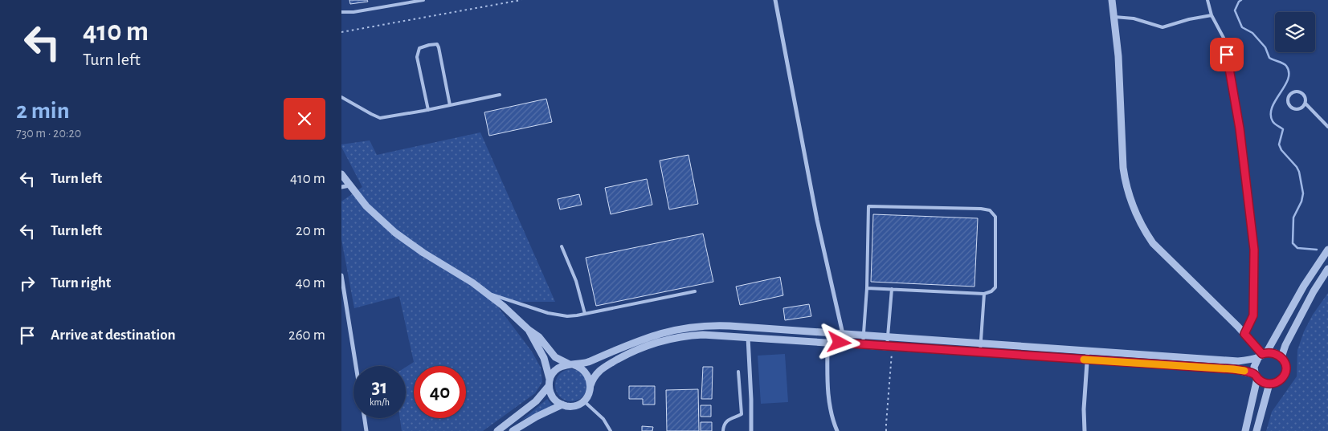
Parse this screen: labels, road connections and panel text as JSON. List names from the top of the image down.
{
  "page": {
    "turn": ["410 m", "Turn left"],
    "heading": ["2 min", "730 m · 20:20"],
    "list": [
      {
        "name": "Turn left",
        "value": "410 m"
      },
      {
        "name": "Turn left",
        "value": "20 m"
      },
      {
        "name": "Turn right",
        "value": "40 m"
      },
      {
        "name": "Arrive at destination",
        "value": "260 m"
      }
    ],
    "speed": "31 km/h",
    "limit": "40"
  }
}
